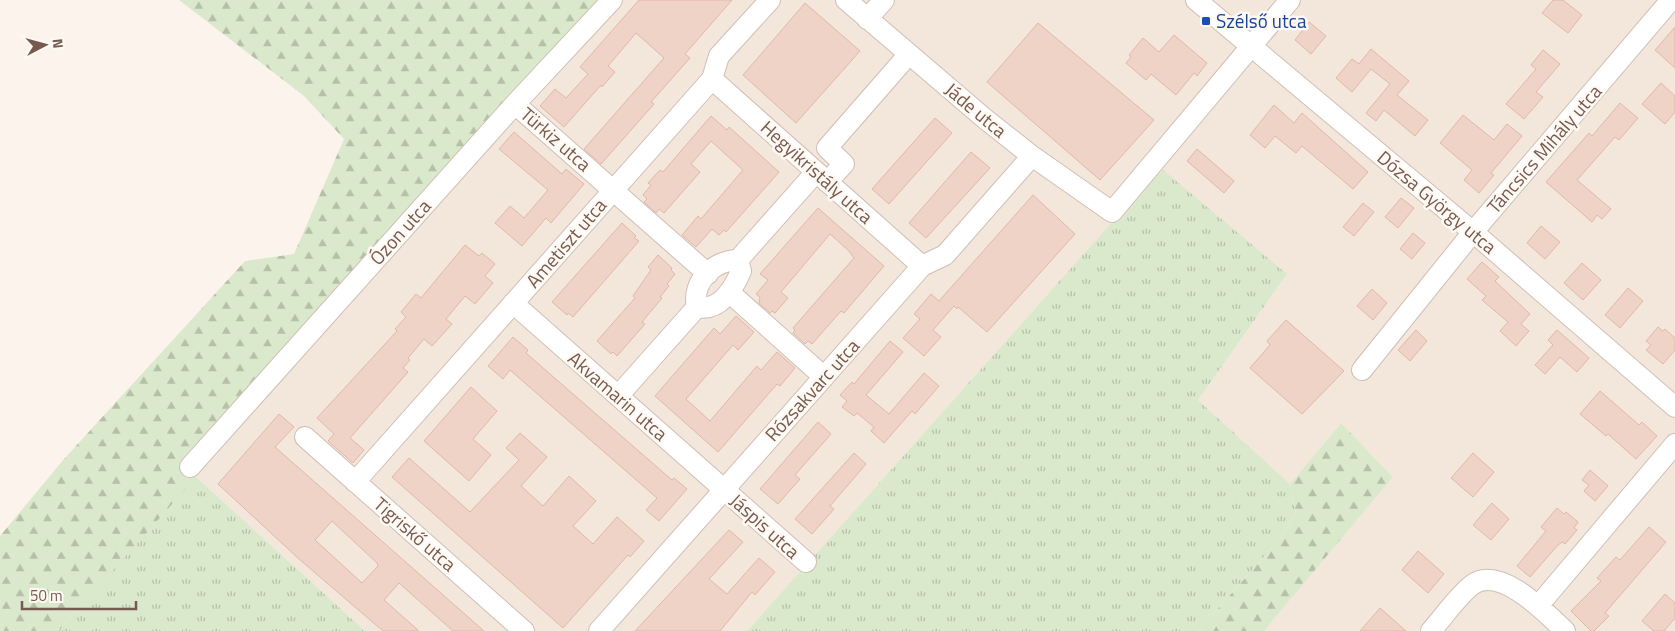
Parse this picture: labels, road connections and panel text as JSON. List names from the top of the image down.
{
  "streets": {
    "street": [
      "Jáde utca",
      "Türkiz utca",
      "Táncsics Mihály utca",
      "Hegyikristály utca",
      "Dózsa György utca",
      "Ózon utca",
      "Ametiszt utca",
      "Rózsakvarc utca",
      "Akvamarin utca",
      "Jáspis utca",
      "Tigriskő utca"
    ]
  },
  "crossings": [
    ["Jáde utca", "Dózsa György utca"],
    ["Jáde utca", "Rózsakvarc utca"],
    ["Türkiz utca", "Ózon utca"],
    ["Türkiz utca", "Ametiszt utca"],
    ["Táncsics Mihály utca", "Dózsa György utca"],
    ["Hegyikristály utca", "Ametiszt utca"],
    ["Hegyikristály utca", "Rózsakvarc utca"],
    ["Ametiszt utca", "Akvamarin utca"],
    ["Ametiszt utca", "Tigriskő utca"],
    ["Rózsakvarc utca", "Akvamarin utca"],
    ["Rózsakvarc utca", "Jáspis utca"],
    ["Akvamarin utca", "Jáspis utca"]
  ],
  "places": {
    "transit": ["Szélső utca"]
  },
  "scale_bar": "50 m",
  "north": "right"
}
